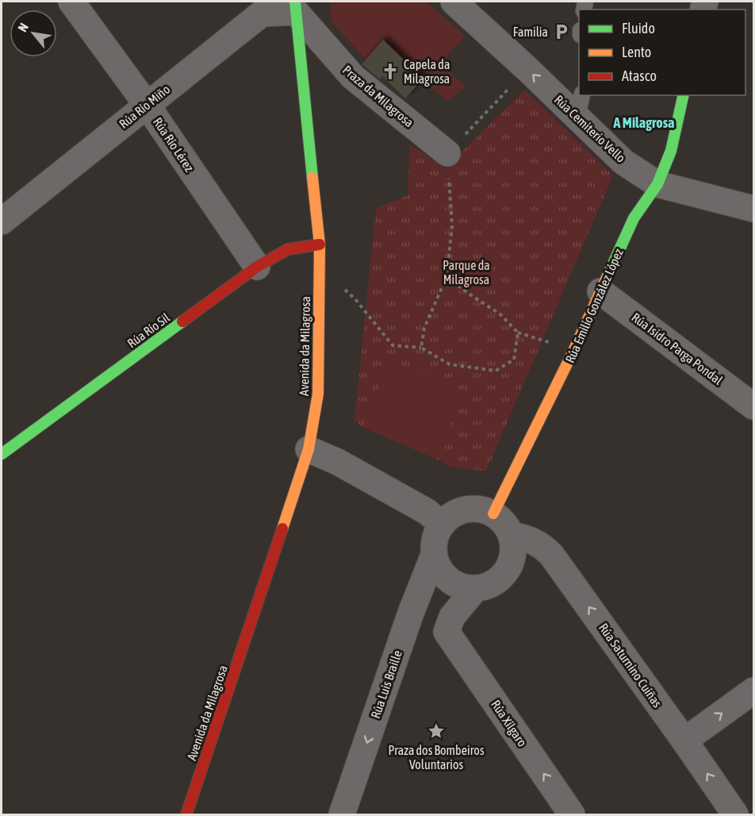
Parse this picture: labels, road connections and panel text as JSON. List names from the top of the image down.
{
  "streets": {
    "street": [
      "Praza da Milagrosa",
      "Rúa Río Miño",
      "Rúa Cemiterio Vello",
      "Rúa Río Lérez",
      "Rúa Emilio González López",
      "Rúa Río Sil",
      "Avenida da Milagrosa",
      "Rúa Isidro Parga Pondal",
      "Rúa Saturnino Cuíñas",
      "Rúa Luis Braille",
      "Rúa Xílgaro"
    ]
  },
  "crossings": [
    ["Praza da Milagrosa", "Rúa Río Miño"],
    ["Praza da Milagrosa", "Avenida da Milagrosa"],
    ["Rúa Río Miño", "Rúa Río Lérez"],
    ["Rúa Río Miño", "Avenida da Milagrosa"],
    ["Rúa Cemiterio Vello", "Rúa Emilio González López"],
    ["Rúa Río Lérez", "Rúa Río Sil"],
    ["Rúa Emilio González López", "Rúa Isidro Parga Pondal"],
    ["Rúa Emilio González López", "Rúa Saturnino Cuíñas"],
    ["Rúa Emilio González López", "Rúa Luis Braille"],
    ["Rúa Río Sil", "Avenida da Milagrosa"],
    ["Rúa Saturnino Cuíñas", "Rúa Luis Braille"],
    ["Rúa Luis Braille", "Rúa Xílgaro"]
  ],
  "one_way": ["Rúa Saturnino Cuíñas", "Rúa Luis Braille", "Rúa Xílgaro"],
  "districts": ["A Milagrosa"],
  "parks": ["Parque da Milagrosa"],
  "places": {
    "parking": ["Familia"],
    "church": ["Capela da Milagrosa"],
    "place": ["Praza dos Bombeiros Voluntarios"]
  },
  "legend": ["Fluido", "Lento", "Atasco"],
  "north": "top left"
}
